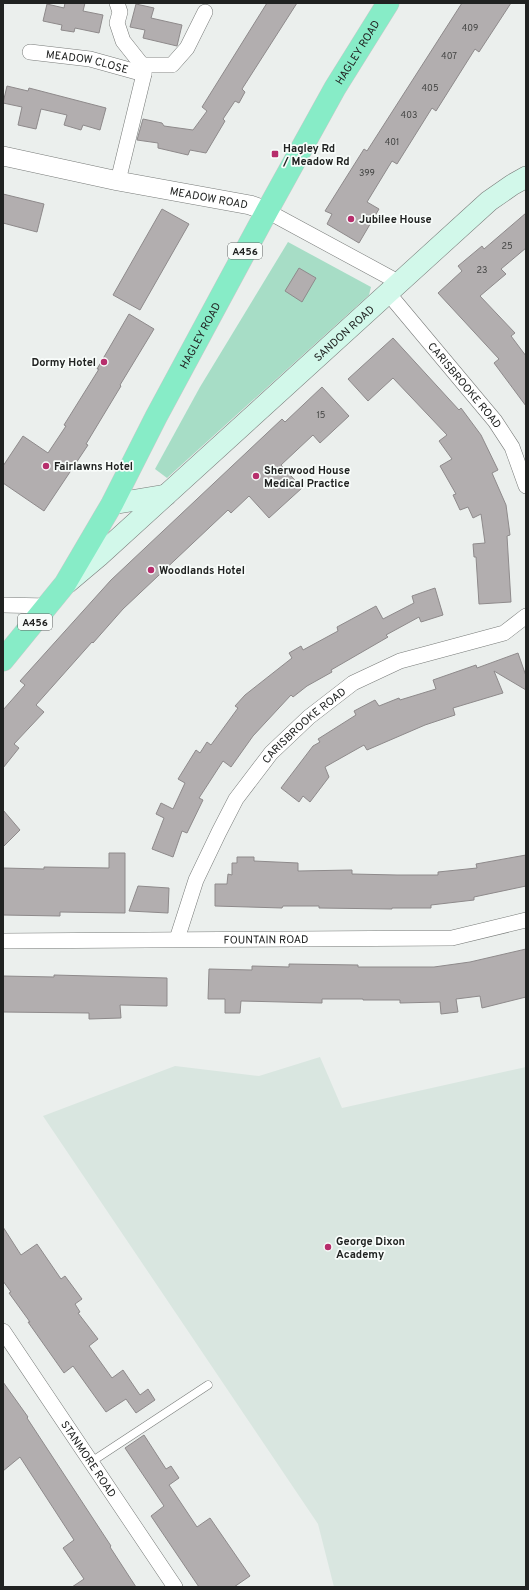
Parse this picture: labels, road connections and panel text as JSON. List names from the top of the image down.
{
  "streets": {
    "highway": ["HAGLEY ROAD", "A456"],
    "main road": ["SANDON ROAD"],
    "street": [
      "MEADOW CLOSE",
      "MEADOW ROAD",
      "CARISBROOKE ROAD",
      "FOUNTAIN ROAD",
      "STANMORE ROAD"
    ]
  },
  "crossings": [
    ["HAGLEY ROAD", "MEADOW ROAD"],
    ["HAGLEY ROAD", "SANDON ROAD"],
    ["MEADOW CLOSE", "MEADOW ROAD"],
    ["MEADOW ROAD", "SANDON ROAD"],
    ["MEADOW ROAD", "CARISBROOKE ROAD"],
    ["SANDON ROAD", "CARISBROOKE ROAD"],
    ["CARISBROOKE ROAD", "FOUNTAIN ROAD"]
  ],
  "places": {
    "transit": ["Hagley Rd / Meadow Rd"],
    "other": [
      "Jubilee House",
      "Dormy Hotel",
      "Fairlawns Hotel",
      "Sherwood House Medical Practice",
      "Woodlands Hotel",
      "George Dixon Academy"
    ]
  },
  "house_numbers": [
    "409",
    "407",
    "405",
    "403",
    "401",
    "399",
    "25",
    "23",
    "15"
  ]
}
